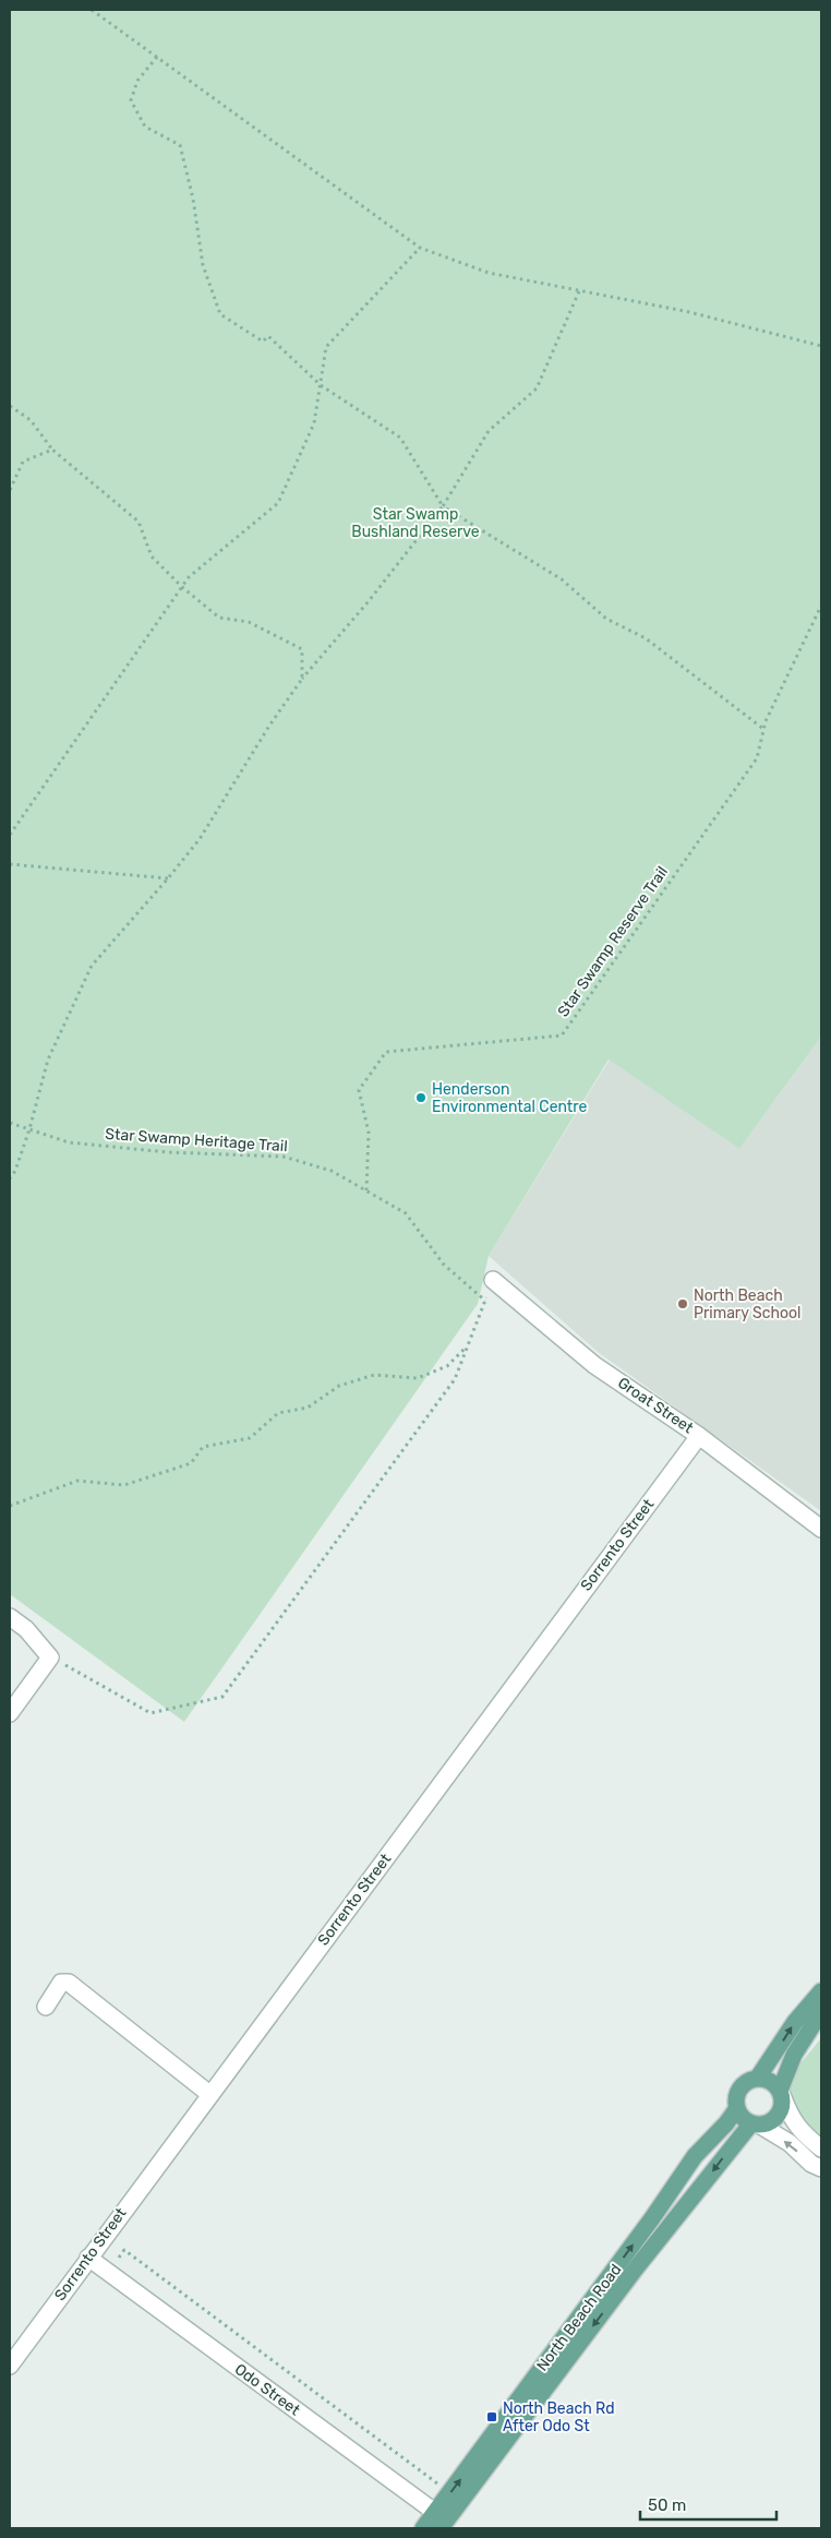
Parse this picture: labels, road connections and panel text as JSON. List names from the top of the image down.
{
  "streets": {
    "main road": ["North Beach Road"],
    "street": ["Groat Street", "Sorrento Street", "Odo Street"],
    "path": ["Star Swamp Reserve Trail", "Star Swamp Heritage Trail"]
  },
  "crossings": [
    ["Star Swamp Reserve Trail", "Star Swamp Heritage Trail"],
    ["Groat Street", "Sorrento Street"],
    ["Sorrento Street", "Odo Street"],
    ["North Beach Road", "Odo Street"]
  ],
  "parks": ["Star Swamp Bushland Reserve"],
  "places": {
    "other": ["Henderson Environmental Centre", "North Beach Primary School"],
    "transit": ["North Beach Rd After Odo St"]
  },
  "scale_bar": "50 m"
}
